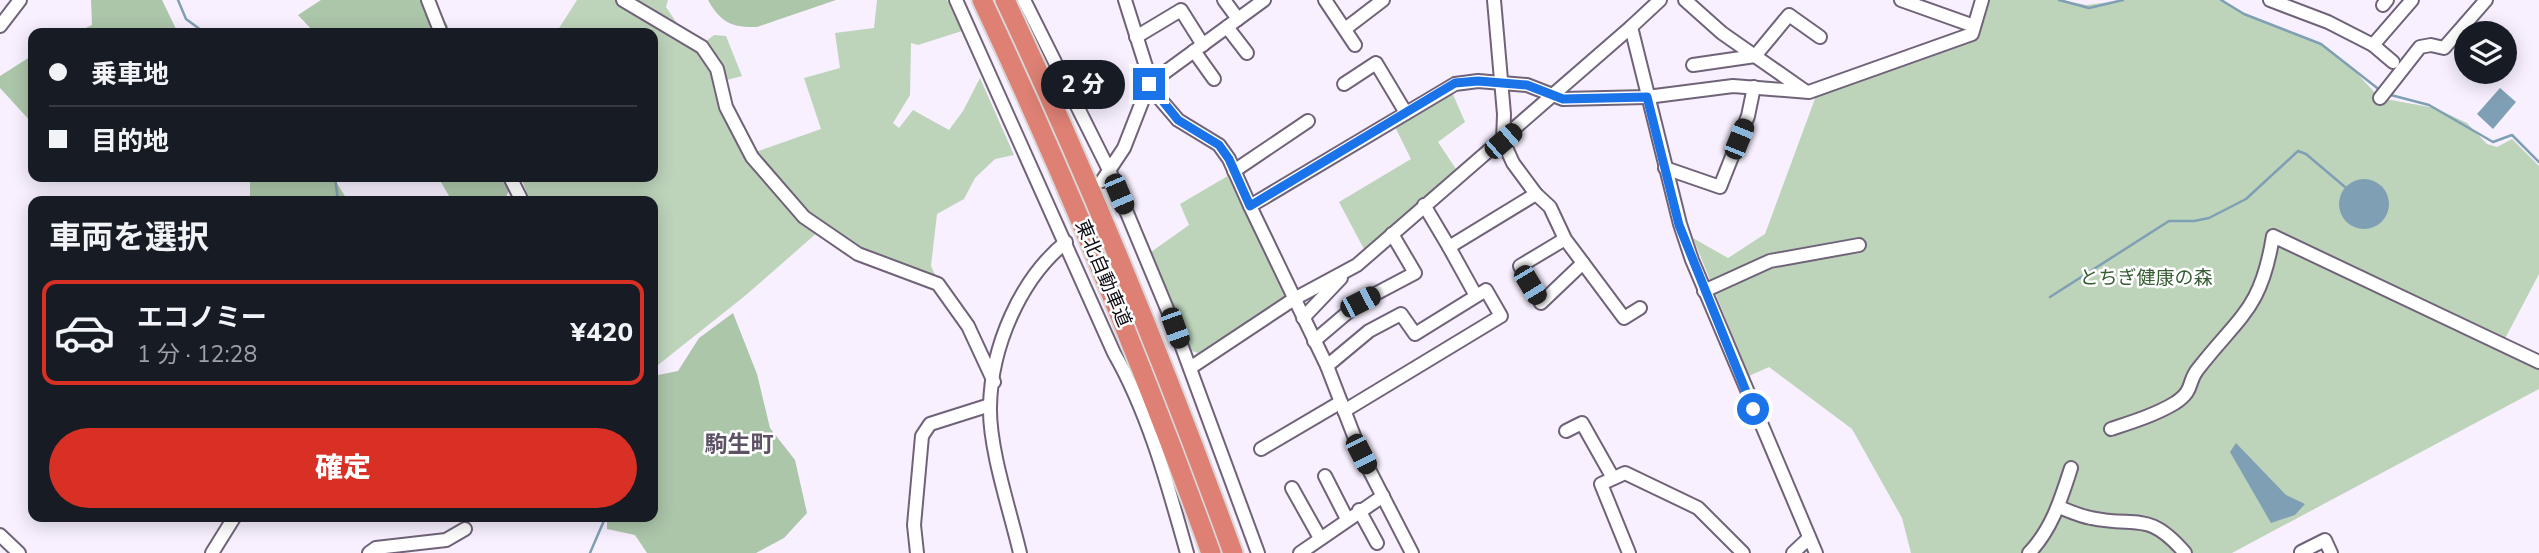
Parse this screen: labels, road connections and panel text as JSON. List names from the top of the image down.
{
  "streets": {
    "highway": ["東北自動車道"]
  },
  "districts": ["駒生町"],
  "parks": ["とちぎ健康の森"],
  "page": {
    "banner": ["乗車地", "目的地"],
    "bubble": "2 分",
    "heading": "車両を選択",
    "list": [
      {
        "name": "エコノミー",
        "note": "1 分 · 12:28",
        "value": "¥420"
      }
    ],
    "buttons": "確定"
  }
}
